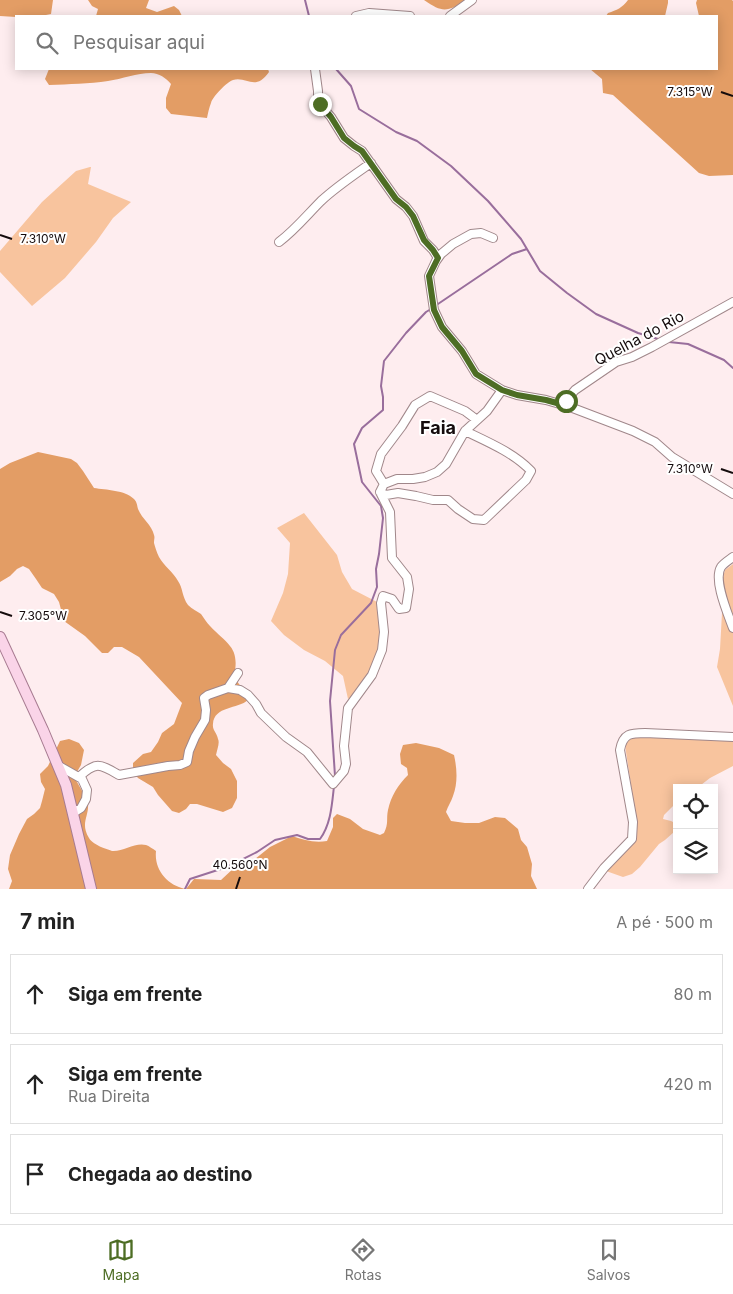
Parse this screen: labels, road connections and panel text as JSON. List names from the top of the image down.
{
  "streets": {
    "street": ["Quelha do Rio"]
  },
  "districts": ["Faia"],
  "page": {
    "search": "Pesquisar aqui",
    "heading": ["7 min", "A pé · 500 m"],
    "list": [
      ["Siga em frente", "80 m"],
      ["Siga em frente", "Rua Direita", "420 m"],
      "Chegada ao destino"
    ],
    "nav": ["Mapa", "Rotas", "Salvos"]
  },
  "coordinates": [
    "7.315°W",
    "7.310°W",
    "7.305°W",
    "40.560°N"
  ]
}
